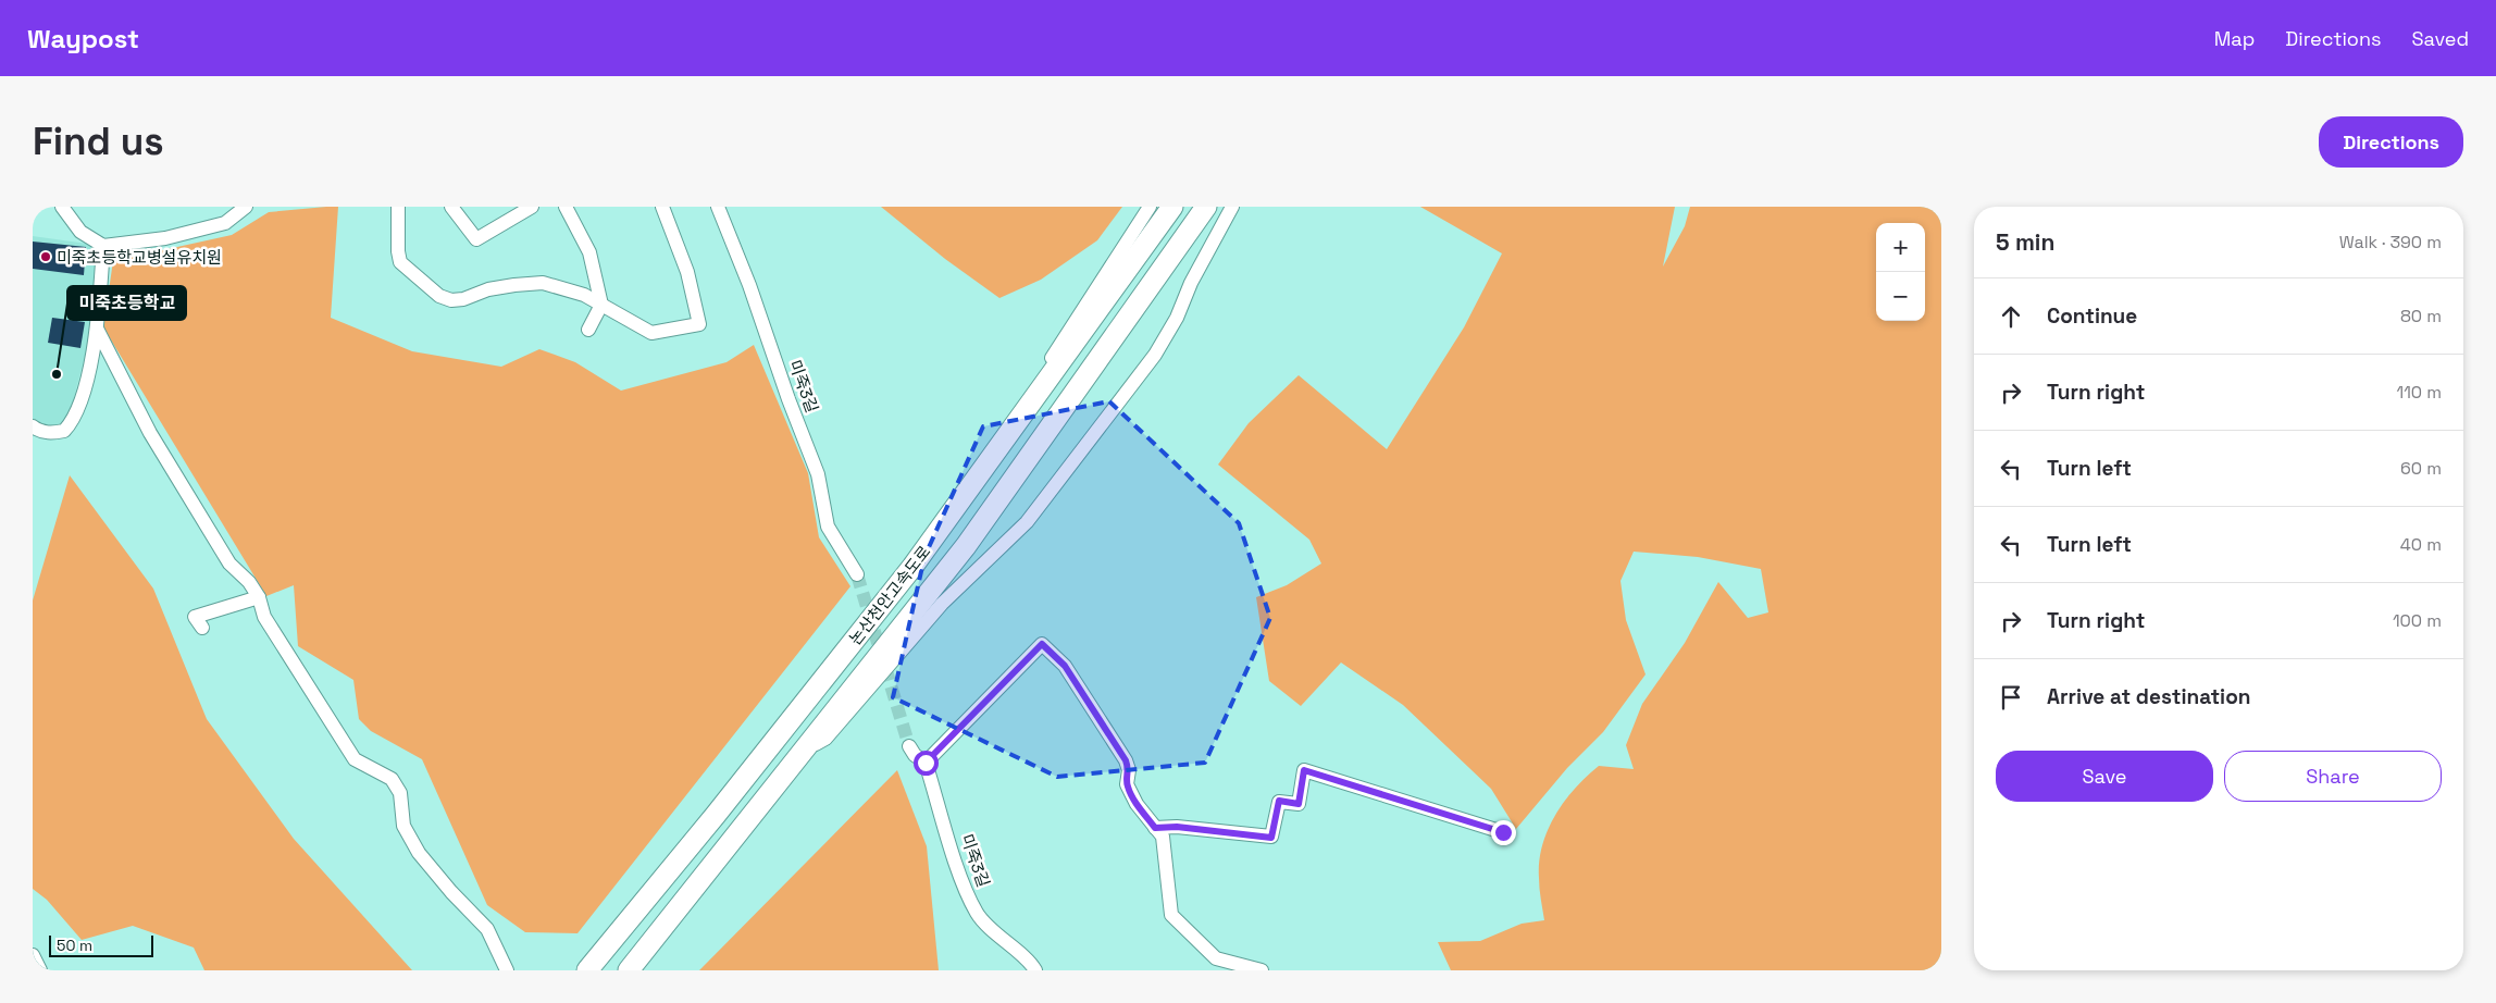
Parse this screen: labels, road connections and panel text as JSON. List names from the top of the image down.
{
  "streets": {
    "highway": ["논산천안고속도로"],
    "street": ["미죽3길"]
  },
  "places": ["미죽초등학교병설유치원", "미죽초등학교"],
  "scale_bar": "50 m",
  "page": {
    "header": "Waypost",
    "nav": ["Map", "Directions", "Saved"],
    "buttons": [
      "Directions",
      ["Save", "Share"]
    ],
    "title": "Find us",
    "heading": ["5 min", "Walk · 390 m"],
    "map_buttons": ["+", "−"],
    "list": [
      ["Continue", "80 m"],
      ["Turn right", "110 m"],
      ["Turn left", "60 m"],
      ["Turn left", "40 m"],
      ["Turn right", "100 m"],
      "Arrive at destination"
    ],
    "scale": "50 m"
  }
}
